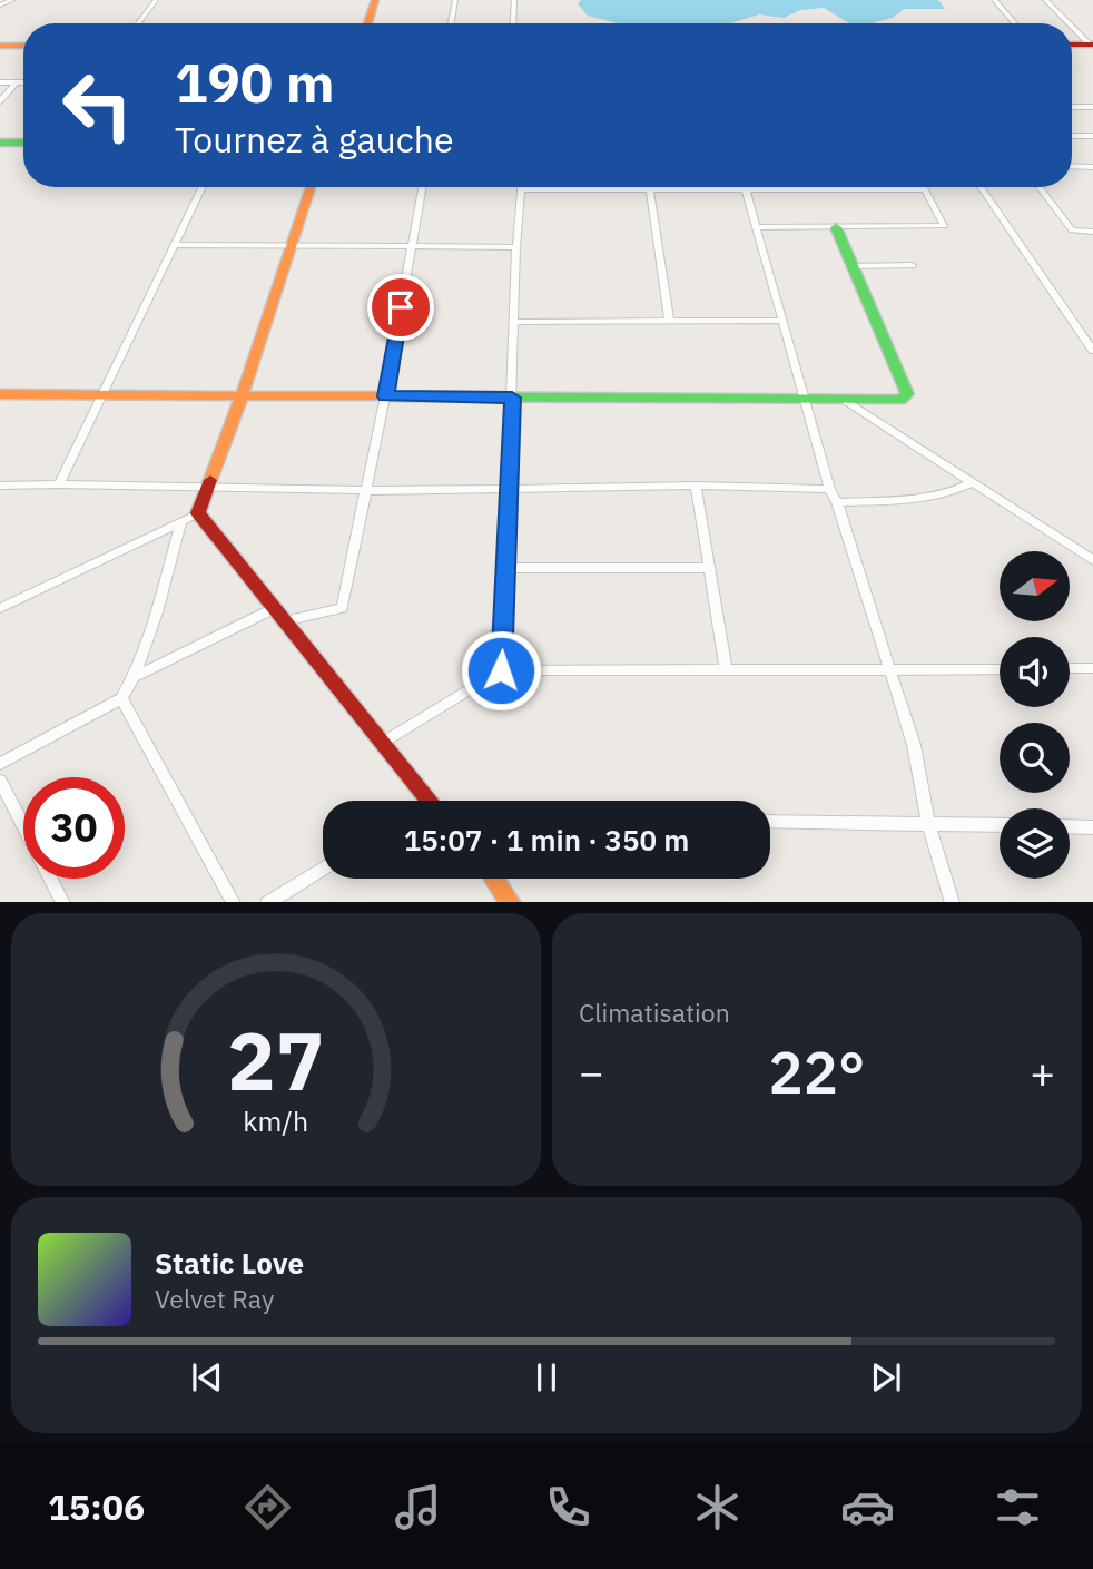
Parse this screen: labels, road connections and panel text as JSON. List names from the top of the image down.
{
  "north": "right",
  "page": {
    "turn": ["190 m", "Tournez à gauche"],
    "limit": "30",
    "trip": "15:07 · 1 min · 350 m",
    "tile": "Climatisation",
    "heat": ["−", "22°", "+"],
    "song": ["Static Love", "Velvet Ray"],
    "tabs": "15:06",
    "gauge": ["27", "km/h"]
  }
}
